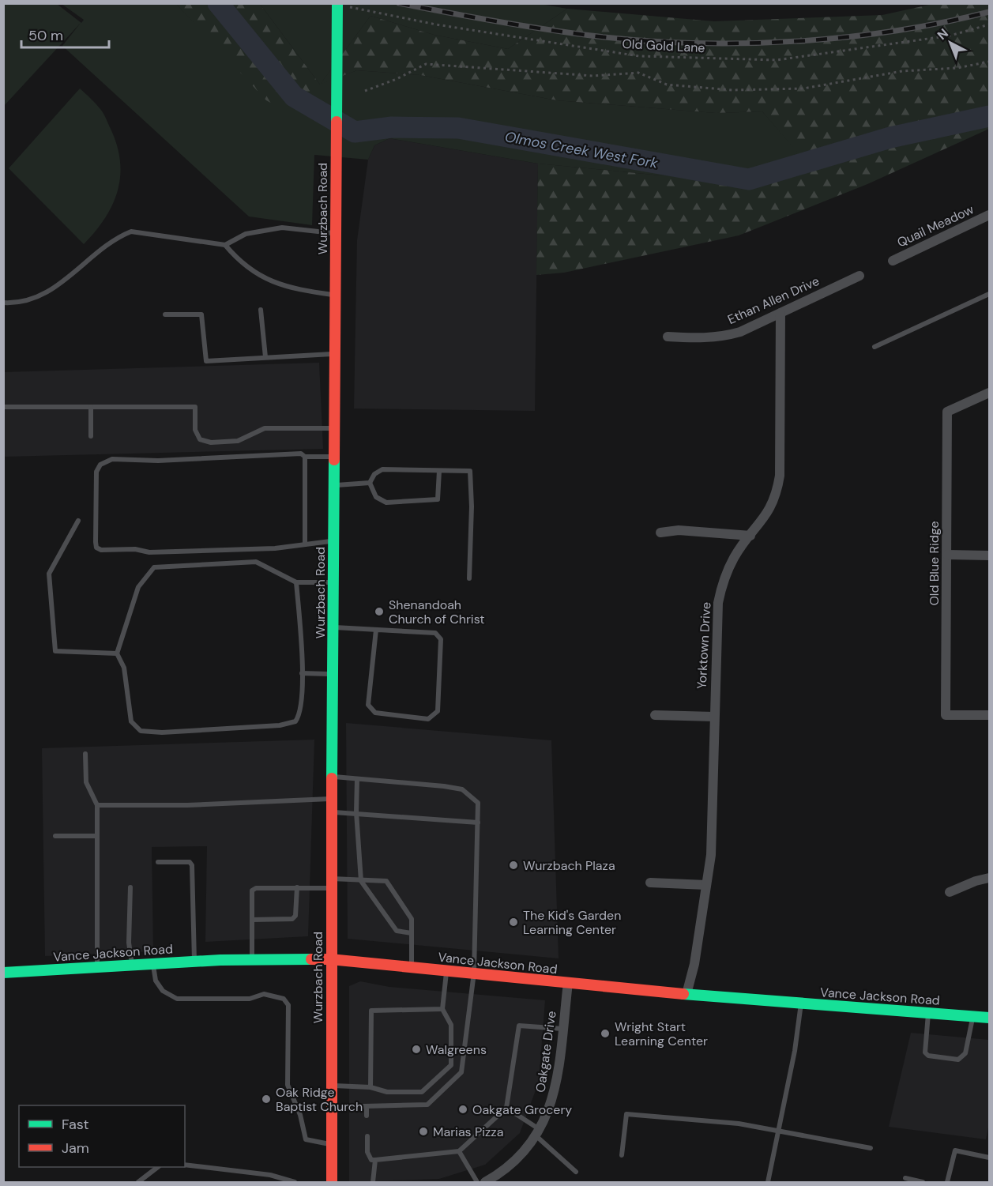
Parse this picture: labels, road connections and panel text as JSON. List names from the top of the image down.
{
  "streets": {
    "main road": ["Wurzbach Road", "Vance Jackson Road"],
    "street": [
      "Quail Meadow",
      "Ethan Allen Drive",
      "Old Blue Ridge",
      "Yorktown Drive",
      "Oakgate Drive"
    ],
    "path": ["Old Gold Lane"]
  },
  "crossings": [
    ["Old Gold Lane", "Wurzbach Road"],
    ["Wurzbach Road", "Vance Jackson Road"],
    ["Ethan Allen Drive", "Yorktown Drive"],
    ["Yorktown Drive", "Vance Jackson Road"],
    ["Vance Jackson Road", "Oakgate Drive"]
  ],
  "water": ["Olmos Creek West Fork"],
  "places": [
    "Shenandoah Church of Christ",
    "Wurzbach Plaza",
    "The Kid's Garden Learning Center",
    "Wright Start Learning Center",
    "Walgreens",
    "Oak Ridge Baptist Church",
    "Oakgate Grocery",
    "Marias Pizza"
  ],
  "legend": ["Fast", "Jam"],
  "scale_bar": "50 m",
  "north": "top left"
}
